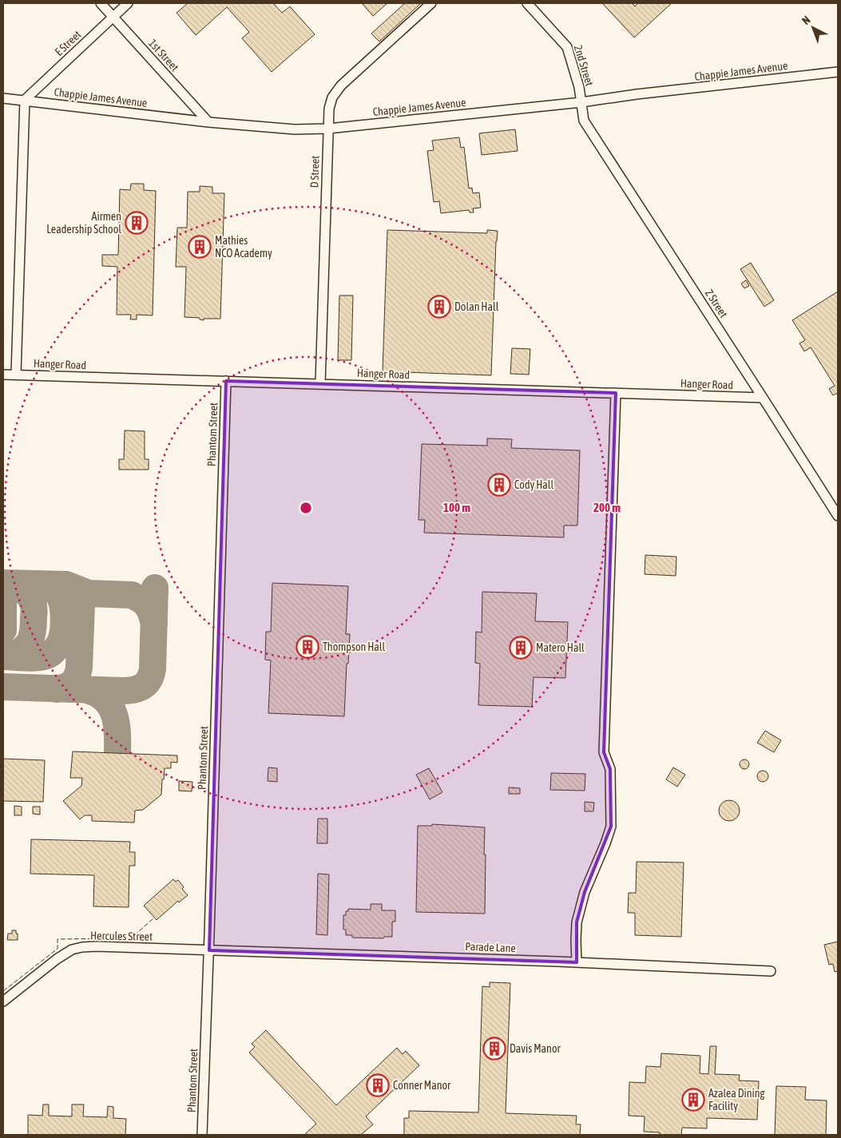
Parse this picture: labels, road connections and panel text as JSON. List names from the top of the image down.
{
  "streets": {
    "street": [
      "E Street",
      "1st Street",
      "2nd Street",
      "Chappie James Avenue",
      "D Street",
      "Z Street",
      "Hanger Road",
      "Phantom Street",
      "Hercules Street",
      "Parade Lane"
    ]
  },
  "crossings": [
    ["E Street", "1st Street"],
    ["E Street", "Chappie James Avenue"],
    ["1st Street", "Chappie James Avenue"],
    ["2nd Street", "Chappie James Avenue"],
    ["2nd Street", "Z Street"],
    ["Chappie James Avenue", "D Street"],
    ["Chappie James Avenue", "Z Street"],
    ["D Street", "Hanger Road"],
    ["Z Street", "Hanger Road"],
    ["Hanger Road", "Phantom Street"],
    ["Phantom Street", "Hercules Street"],
    ["Phantom Street", "Parade Lane"],
    ["Hercules Street", "Parade Lane"]
  ],
  "places": {
    "building": [
      "Airmen Leadership School",
      "Mathies NCO Academy",
      "Dolan Hall",
      "Cody Hall",
      "Thompson Hall",
      "Matero Hall",
      "Davis Manor",
      "Conner Manor",
      "Azalea Dining Facility"
    ]
  },
  "north": "top left",
  "rings": ["100 m", "200 m"]
}
